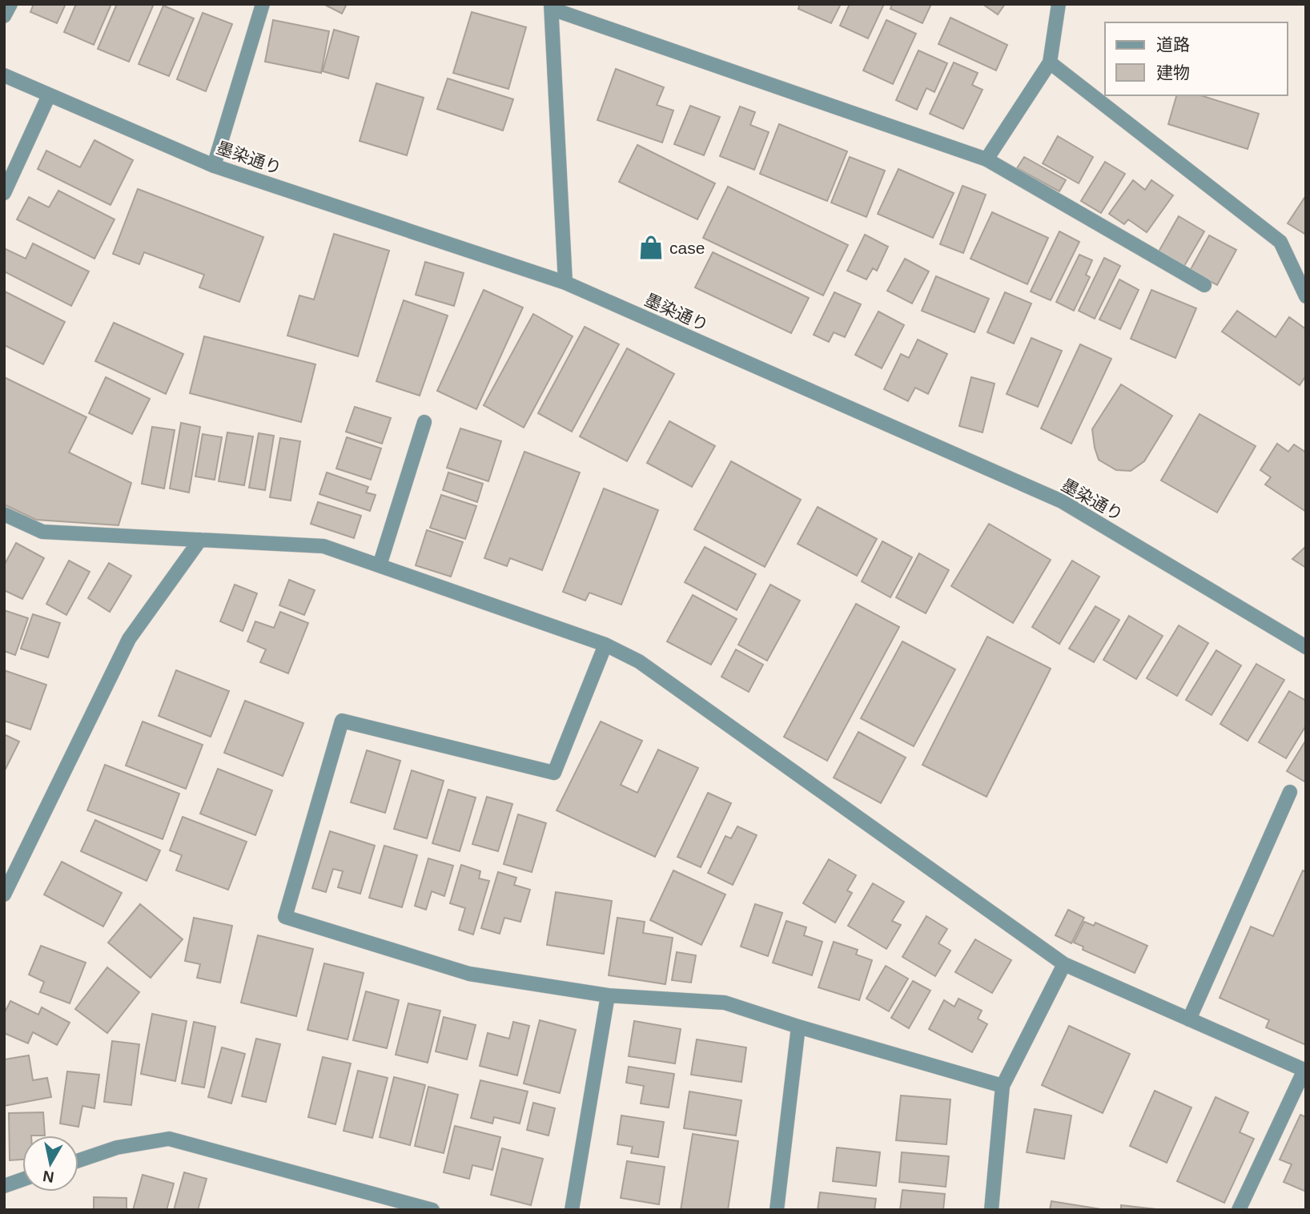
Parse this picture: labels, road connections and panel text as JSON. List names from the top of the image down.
{
  "streets": {
    "street": ["墨染通り"]
  },
  "places": {
    "shop": ["case"]
  },
  "legend": ["道路", "建物"],
  "north": "bottom"
}
